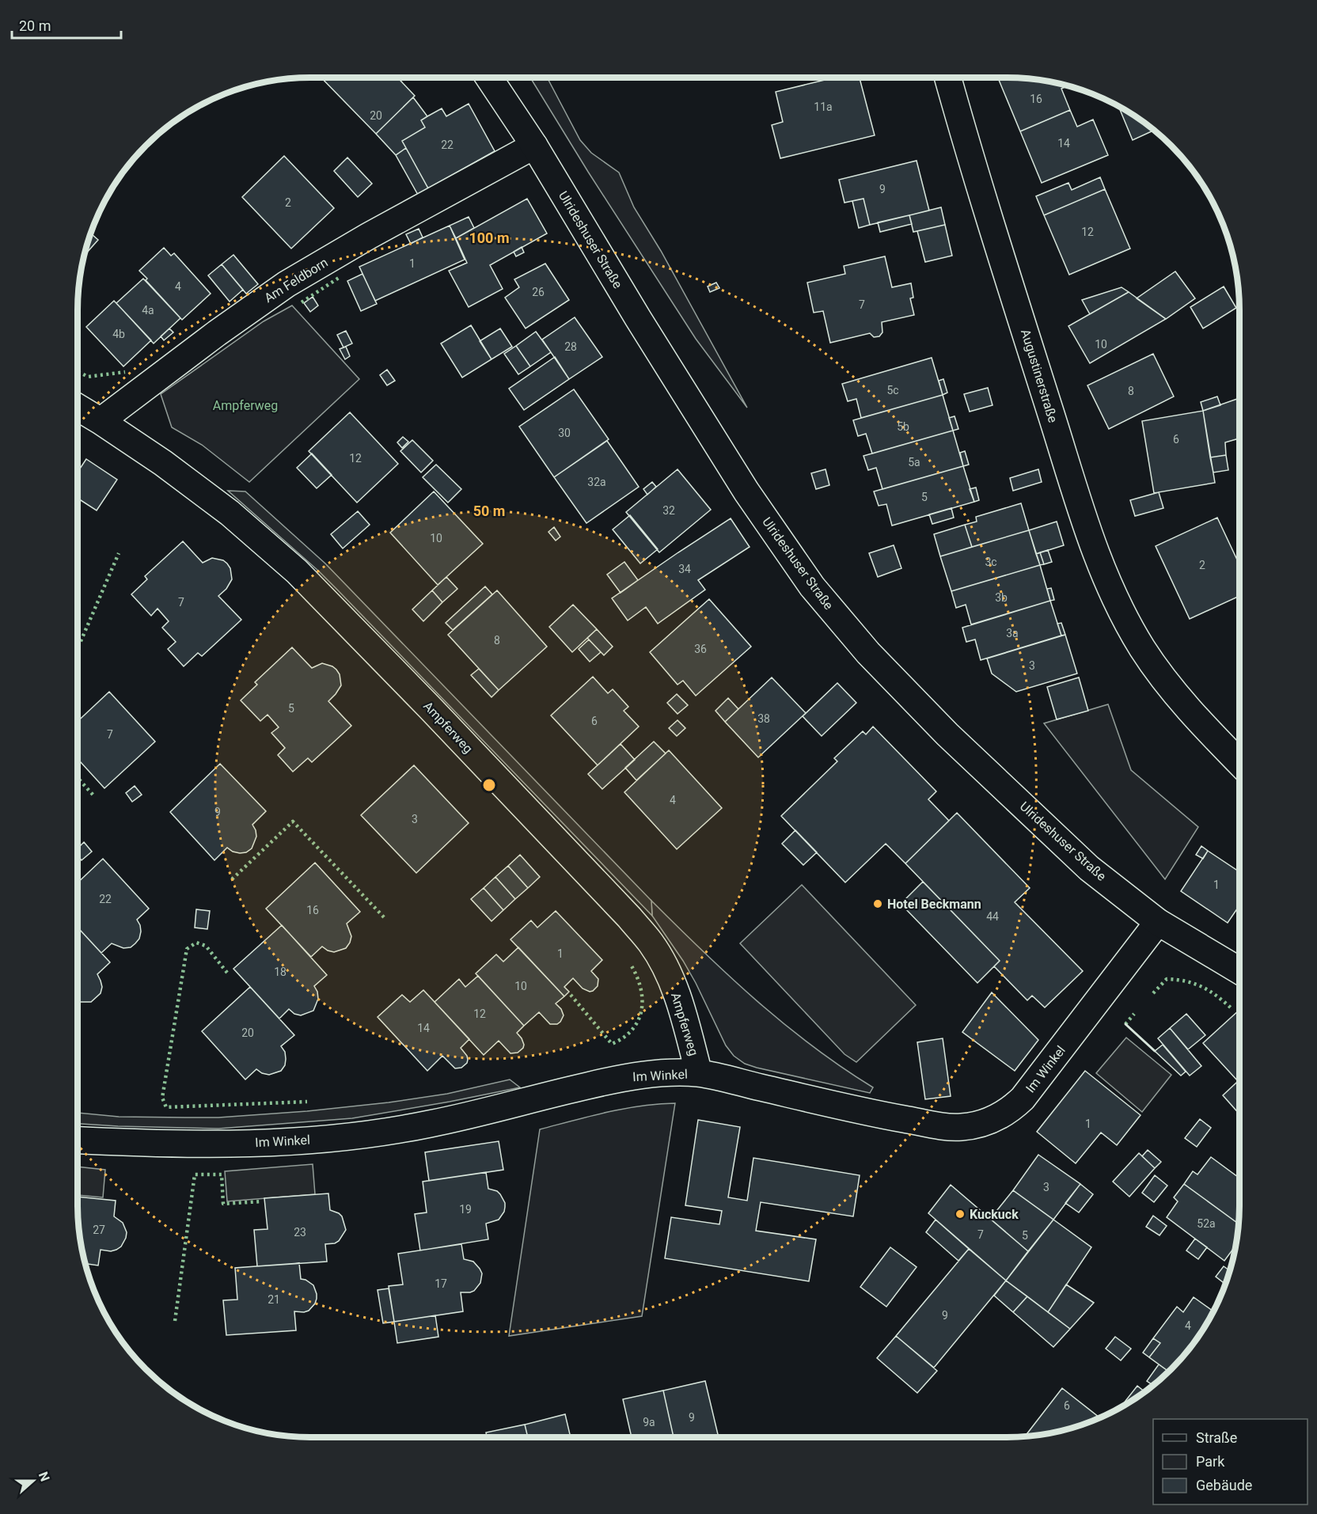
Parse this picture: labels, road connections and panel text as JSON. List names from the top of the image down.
{
  "streets": {
    "street": [
      "Ulrideshuser Straße",
      "Am Feldborn",
      "Augustinerstraße",
      "Ampferweg",
      "Im Winkel"
    ]
  },
  "crossings": [
    ["Ulrideshuser Straße", "Am Feldborn"],
    ["Ulrideshuser Straße", "Im Winkel"],
    ["Am Feldborn", "Ampferweg"],
    ["Ampferweg", "Im Winkel"]
  ],
  "parks": ["Ampferweg"],
  "places": ["Hotel Beckmann", "Kuckuck"],
  "house_numbers": [
    "16",
    "11a",
    "20",
    "14",
    "22",
    "9",
    "2",
    "12",
    "1",
    "4",
    "26",
    "7",
    "4a",
    "4b",
    "10",
    "28",
    "5c",
    "8",
    "5b",
    "30",
    "6",
    "12",
    "5a",
    "32a",
    "5",
    "32",
    "10",
    "3c",
    "2",
    "34",
    "3b",
    "7",
    "3a",
    "8",
    "36",
    "3",
    "5",
    "38",
    "6",
    "7",
    "4",
    "9",
    "3",
    "1",
    "22",
    "16",
    "44",
    "1",
    "18",
    "10",
    "12",
    "14",
    "20",
    "1",
    "3",
    "19",
    "52a",
    "27",
    "23",
    "7",
    "5",
    "17",
    "21",
    "9",
    "4",
    "6",
    "9",
    "9a"
  ],
  "legend": ["Straße", "Park", "Gebäude"],
  "scale_bar": "20 m",
  "north": "right",
  "rings": ["100 m", "50 m"]
}
